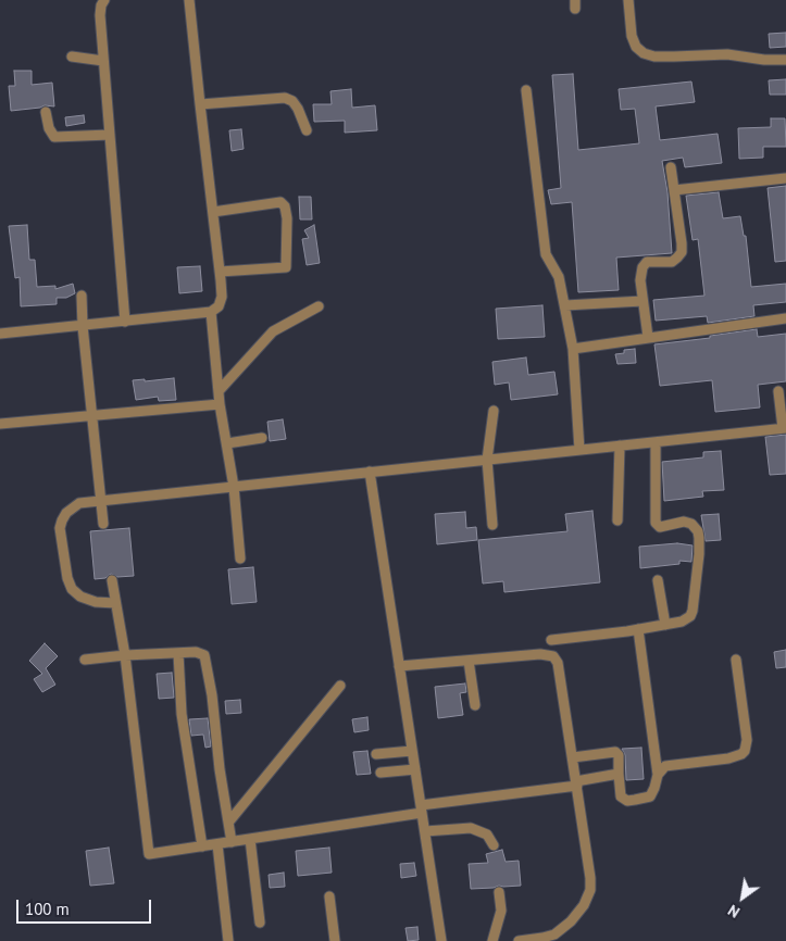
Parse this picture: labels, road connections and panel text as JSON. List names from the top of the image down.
{
  "scale_bar": "100 m",
  "north": "bottom left"
}
